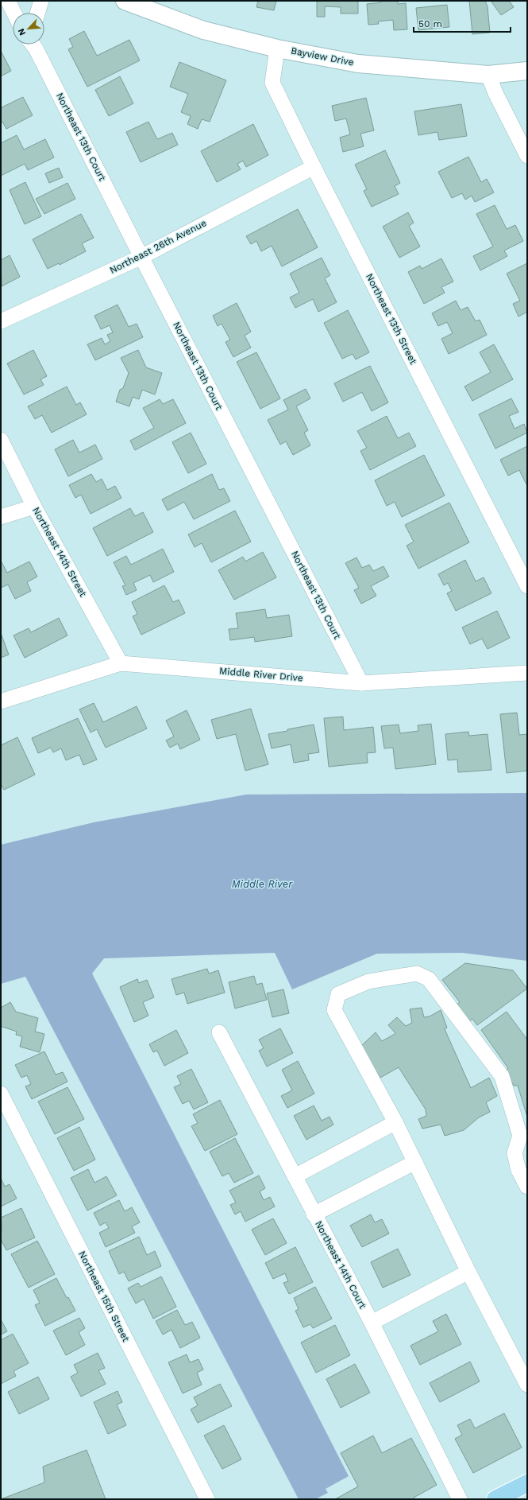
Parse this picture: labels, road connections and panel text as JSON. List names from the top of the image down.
{
  "streets": {
    "street": [
      "Bayview Drive",
      "Northeast 13th Court",
      "Northeast 26th Avenue",
      "Northeast 13th Street",
      "Northeast 14th Street",
      "Middle River Drive",
      "Northeast 14th Court",
      "Northeast 15th Street"
    ]
  },
  "crossings": [
    ["Bayview Drive", "Northeast 13th Street"],
    ["Northeast 13th Court", "Northeast 26th Avenue"],
    ["Northeast 13th Court", "Middle River Drive"],
    ["Northeast 26th Avenue", "Northeast 13th Street"],
    ["Northeast 14th Street", "Middle River Drive"]
  ],
  "water": ["Middle River"],
  "scale_bar": "50 m",
  "north": "bottom left"
}
